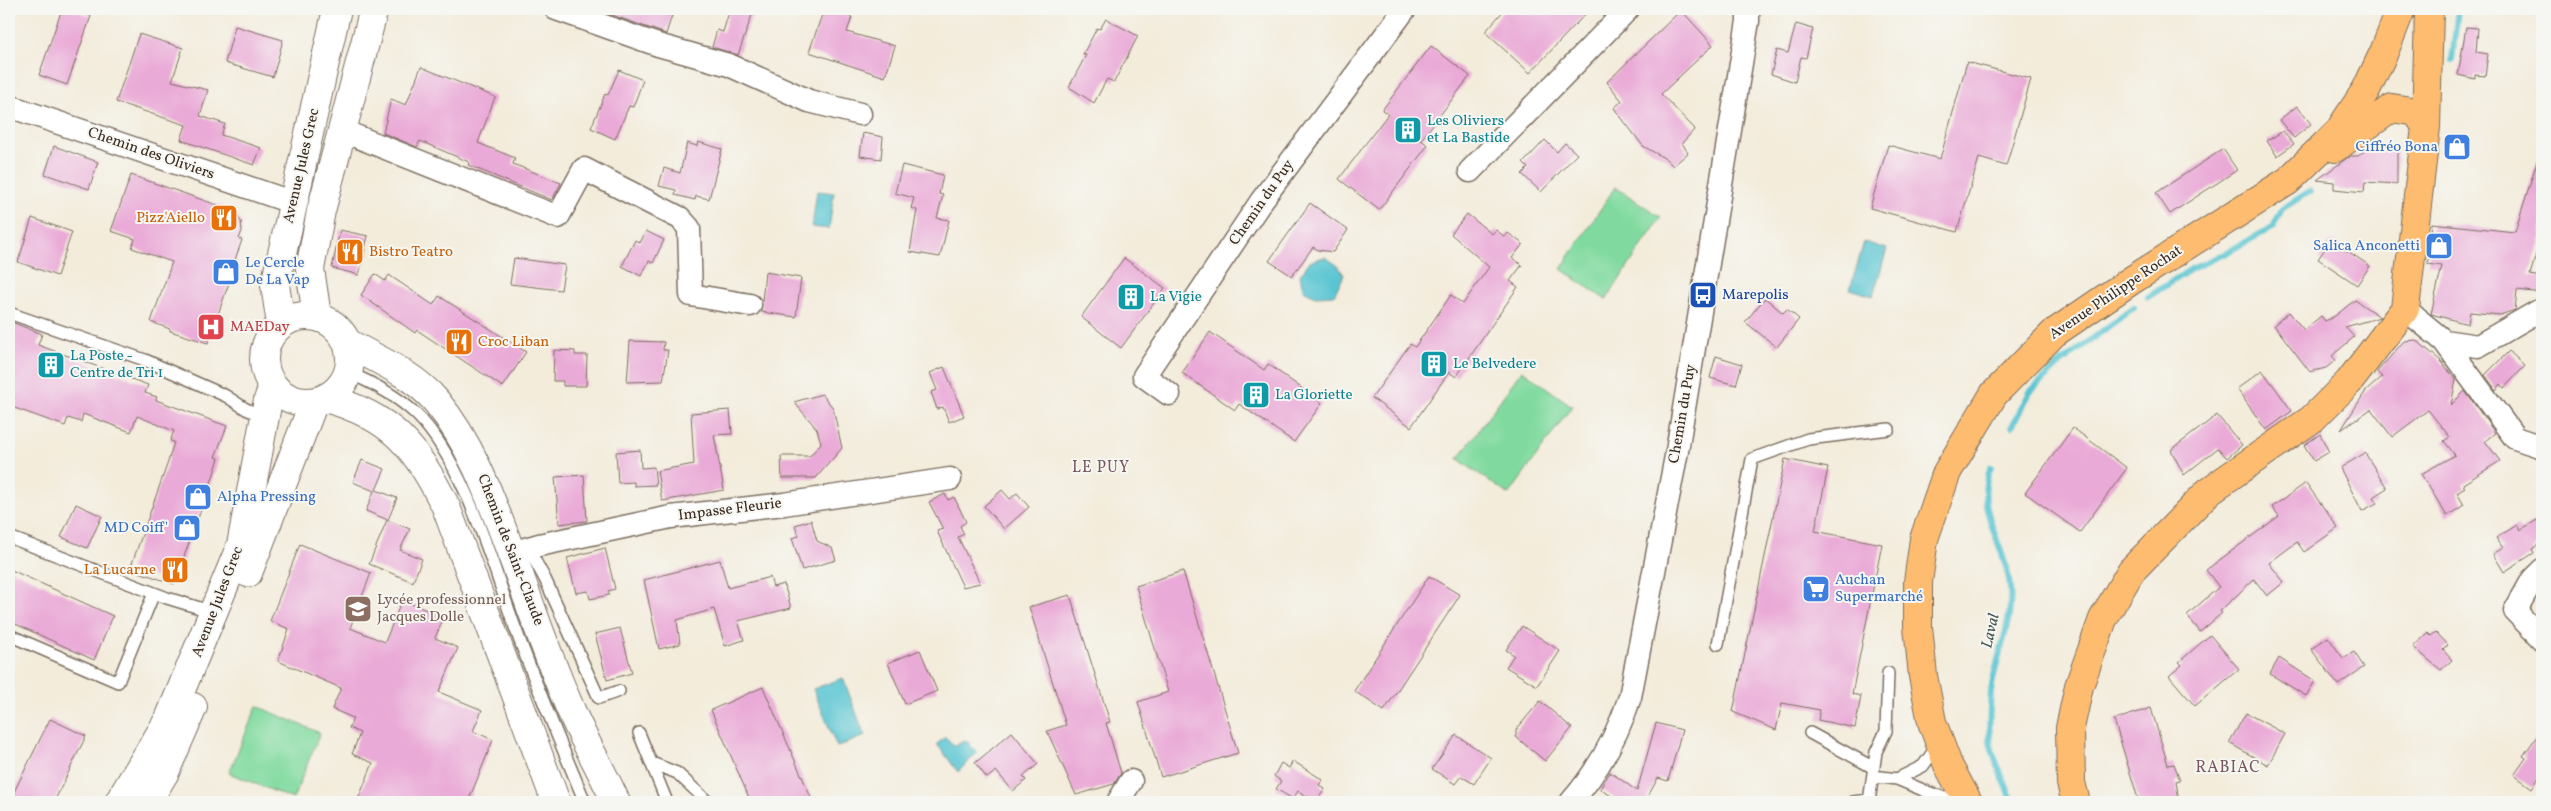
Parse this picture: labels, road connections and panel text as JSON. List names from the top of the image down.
{
  "streets": {
    "main road": ["Avenue Philippe Rochat"],
    "street": [
      "Chemin des Oliviers",
      "Avenue Jules Grec",
      "Chemin du Puy",
      "Impasse Fleurie",
      "Chemin de Saint-Claude"
    ]
  },
  "crossings": [
    ["Chemin des Oliviers", "Avenue Jules Grec"],
    ["Avenue Jules Grec", "Chemin de Saint-Claude"],
    ["Impasse Fleurie", "Chemin de Saint-Claude"]
  ],
  "districts": ["LE PUY", "RABIAC"],
  "water": ["Laval"],
  "places": {
    "building": [
      "Les Oliviers et La Bastide",
      "La Vigie",
      "Le Belvedere",
      "La Poste - Centre de Tri 1",
      "La Gloriette"
    ],
    "shop": [
      "Ciffréo Bona",
      "Salica Anconetti",
      "Le Cercle De La Vap",
      "Alpha Pressing",
      "MD Coiff'"
    ],
    "restaurant": [
      "Pizz'Aiello",
      "Bistro Teatro",
      "Croc Liban",
      "La Lucarne"
    ],
    "bus stop": ["Marepolis"],
    "hospital": ["MAEDay"],
    "supermarket": ["Auchan Supermarché"],
    "school or university": ["Lycée professionnel Jacques Dolle"]
  }
}
